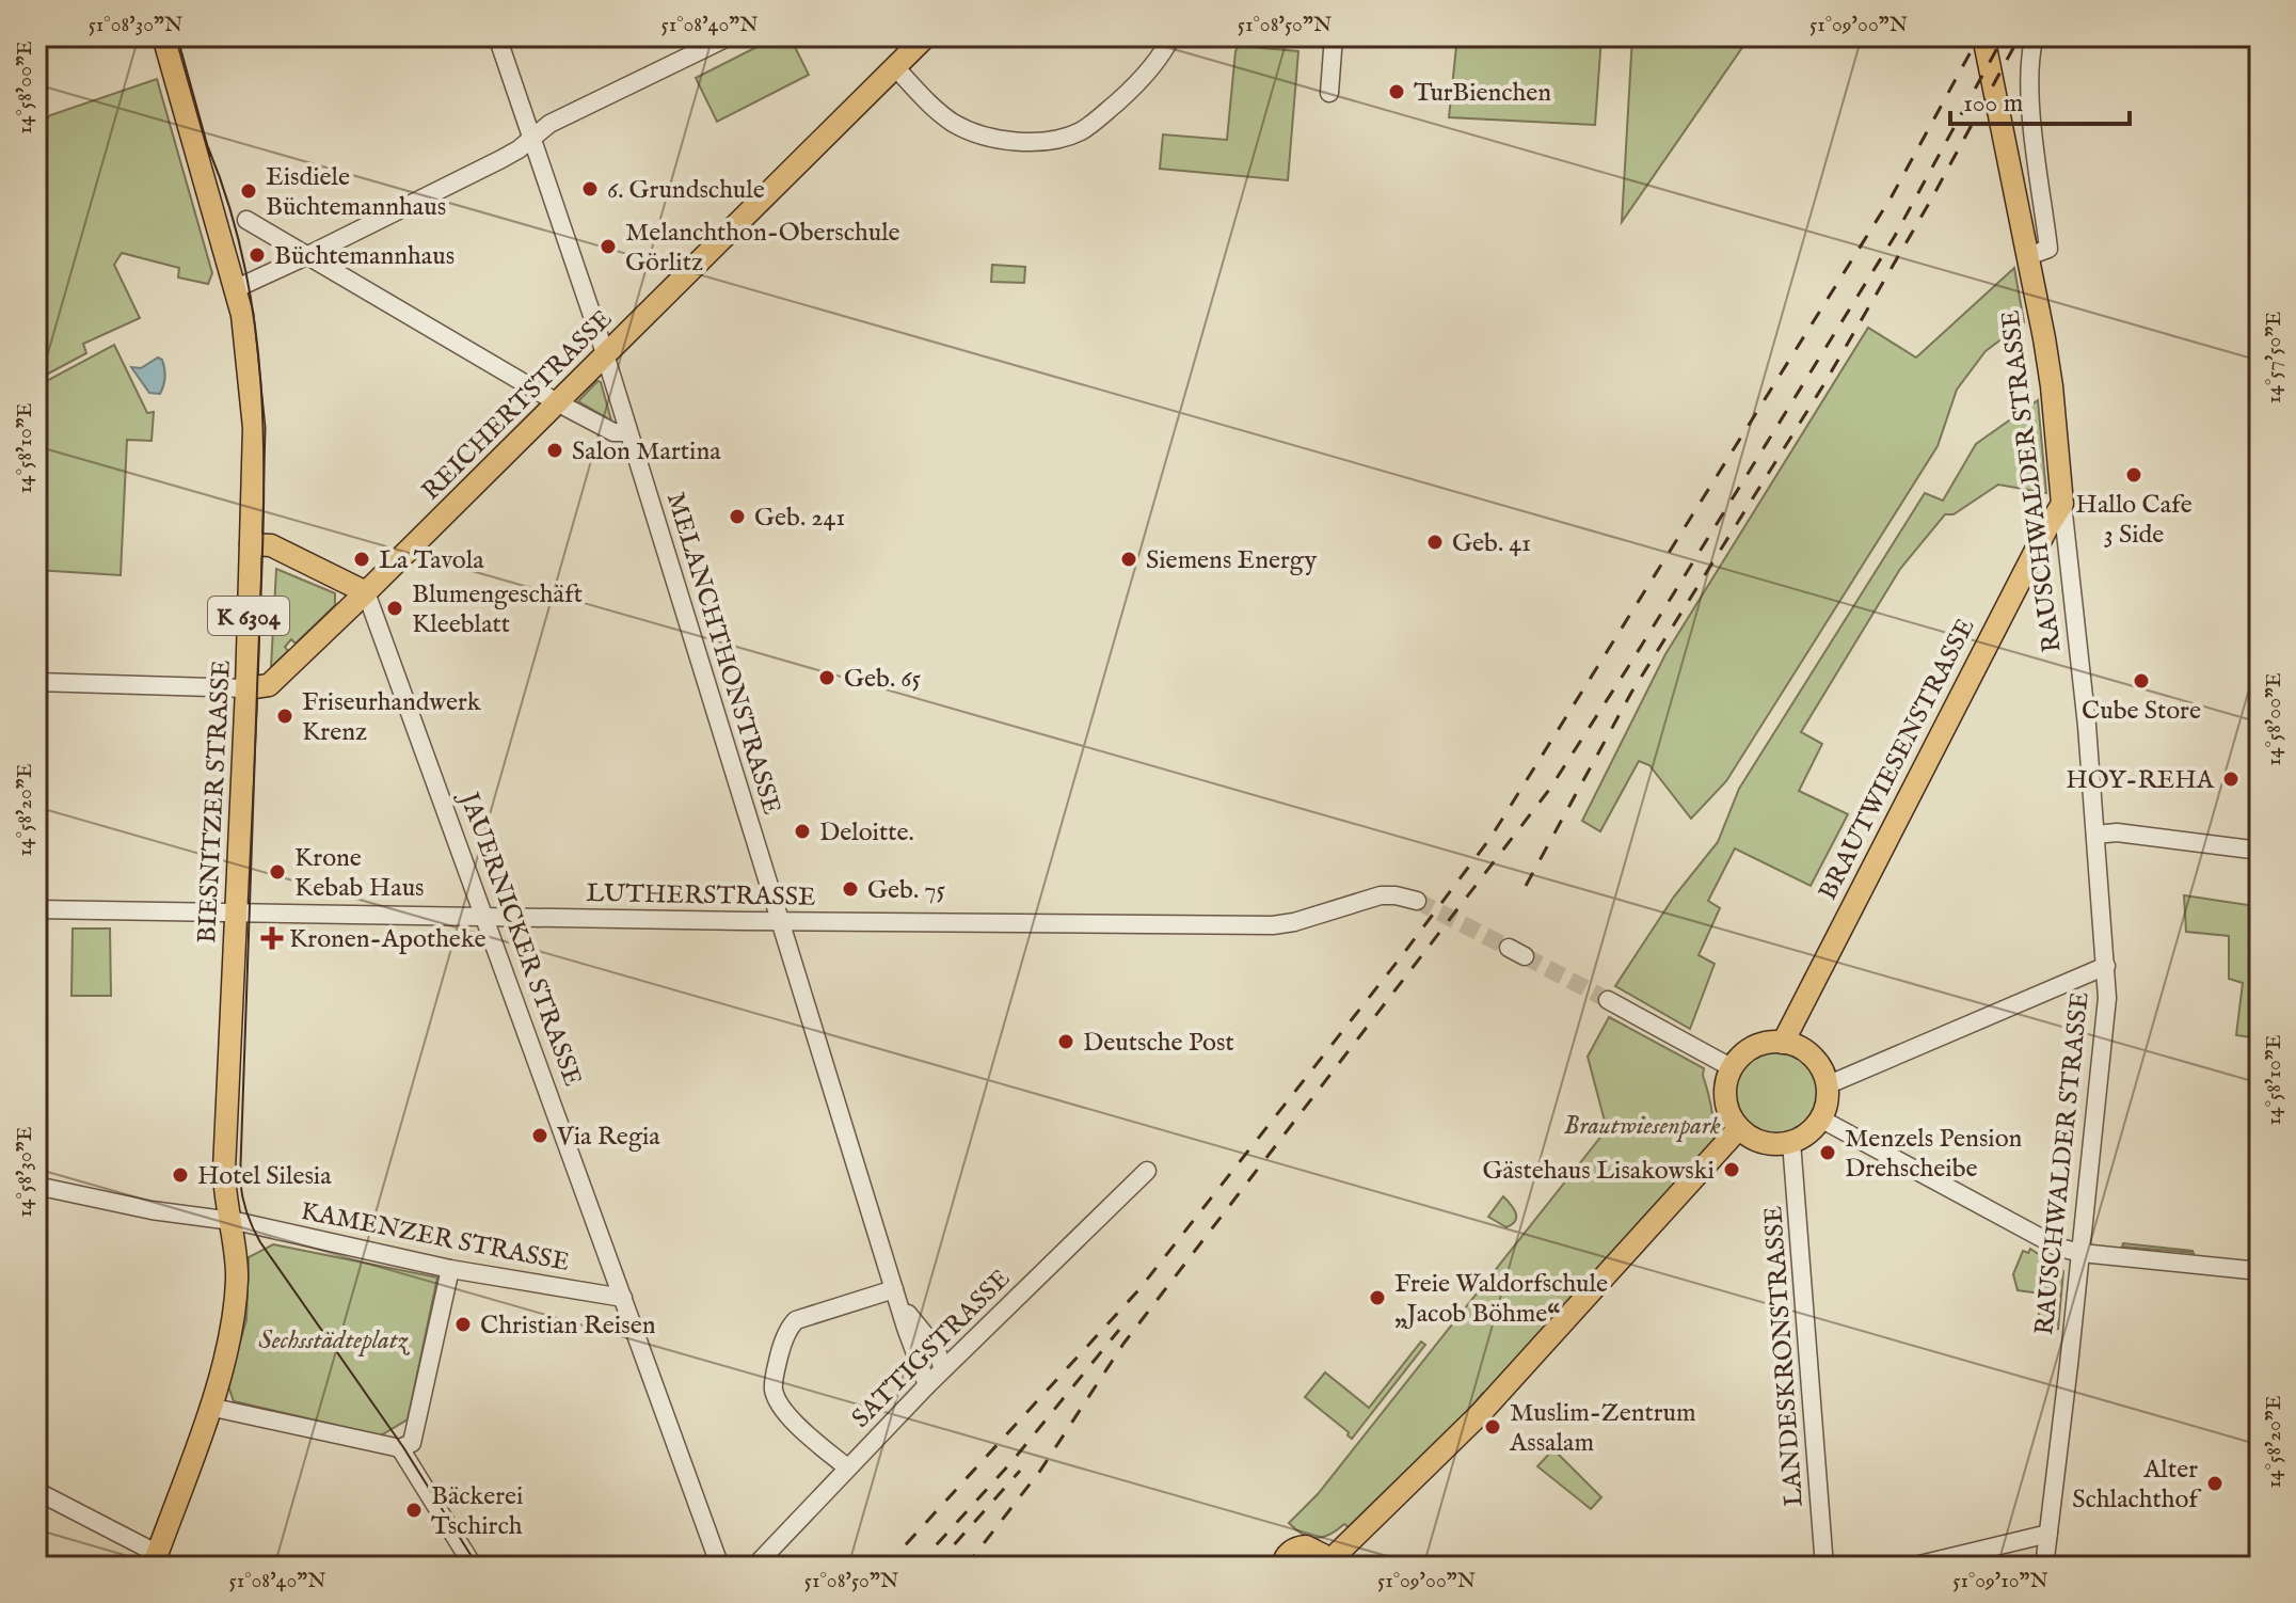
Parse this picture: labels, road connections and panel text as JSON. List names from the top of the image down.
{
  "streets": {
    "main road": [
      "REICHERTSTRASSE",
      "RAUSCHWALDER STRASSE",
      "K 6304",
      "BRAUTWIESENSTRASSE",
      "BIESNITZER STRASSE"
    ],
    "street": [
      "MELANCHTHONSTRASSE",
      "LUTHERSTRASSE",
      "JAUERNICKER STRASSE",
      "KAMENZER STRASSE",
      "SATTIGSTRASSE",
      "LANDESKRONSTRASSE"
    ]
  },
  "crossings": [
    ["REICHERTSTRASSE", "MELANCHTHONSTRASSE"],
    ["REICHERTSTRASSE", "BIESNITZER STRASSE"],
    ["REICHERTSTRASSE", "JAUERNICKER STRASSE"],
    ["RAUSCHWALDER STRASSE", "BRAUTWIESENSTRASSE"],
    ["MELANCHTHONSTRASSE", "LUTHERSTRASSE"],
    ["MELANCHTHONSTRASSE", "SATTIGSTRASSE"],
    ["BRAUTWIESENSTRASSE", "LANDESKRONSTRASSE"],
    ["BIESNITZER STRASSE", "LUTHERSTRASSE"],
    ["BIESNITZER STRASSE", "KAMENZER STRASSE"],
    ["LUTHERSTRASSE", "JAUERNICKER STRASSE"],
    ["JAUERNICKER STRASSE", "KAMENZER STRASSE"]
  ],
  "parks": ["Brautwiesenpark", "Sechsstädteplatz"],
  "places": {
    "other": [
      "TurBienchen",
      "6. Grundschule",
      "Eisdiele Büchtemannhaus",
      "Melanchthon-Oberschule Görlitz",
      "Büchtemannhaus",
      "Salon Martina",
      "Hallo Cafe 3 Side",
      "Geb. 241",
      "Geb. 41",
      "La Tavola",
      "Siemens Energy",
      "Blumengeschäft Kleeblatt",
      "Geb. 65",
      "Cube Store",
      "Friseurhandwerk Krenz",
      "HOY-REHA",
      "Deloitte.",
      "Krone Kebab Haus",
      "Geb. 75",
      "Deutsche Post",
      "Via Regia",
      "Menzels Pension Drehscheibe",
      "Gästehaus Lisakowski",
      "Hotel Silesia",
      "Freie Waldorfschule „Jacob Böhme“",
      "Christian Reisen",
      "Muslim-Zentrum Assalam",
      "Alter Schlachthof",
      "Bäckerei Tschirch"
    ],
    "health": ["Kronen-Apotheke"]
  },
  "scale_bar": "100 m",
  "coordinates": [
    "51°08'30\"N",
    "51°08'40\"N",
    "51°08'50\"N",
    "51°09'00\"N",
    "14°58'00\"E",
    "14°57'50\"E",
    "14°58'10\"E",
    "14°58'20\"E",
    "14°58'30\"E",
    "51°09'10\"N"
  ]
}
